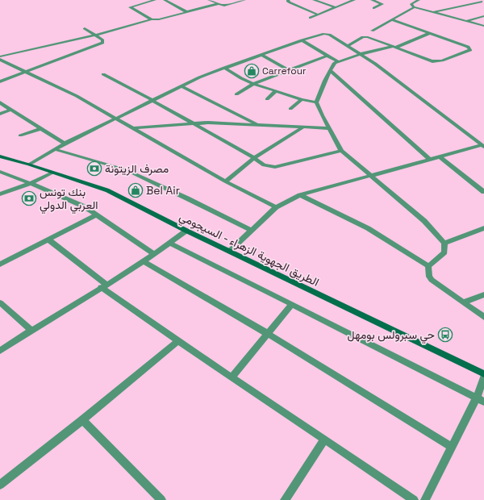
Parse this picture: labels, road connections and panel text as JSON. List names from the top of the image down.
{
  "streets": {
    "main road": ["الطريق الجهوية الزهراء - السيجومي"]
  },
  "places": {
    "shop": ["Carrefour", "Bel Air"],
    "bank": ["مصرف الزيتونة", "بنك تونس العربي الدولي"],
    "bus stop": ["حي سبرولس بومهل"]
  }
}
